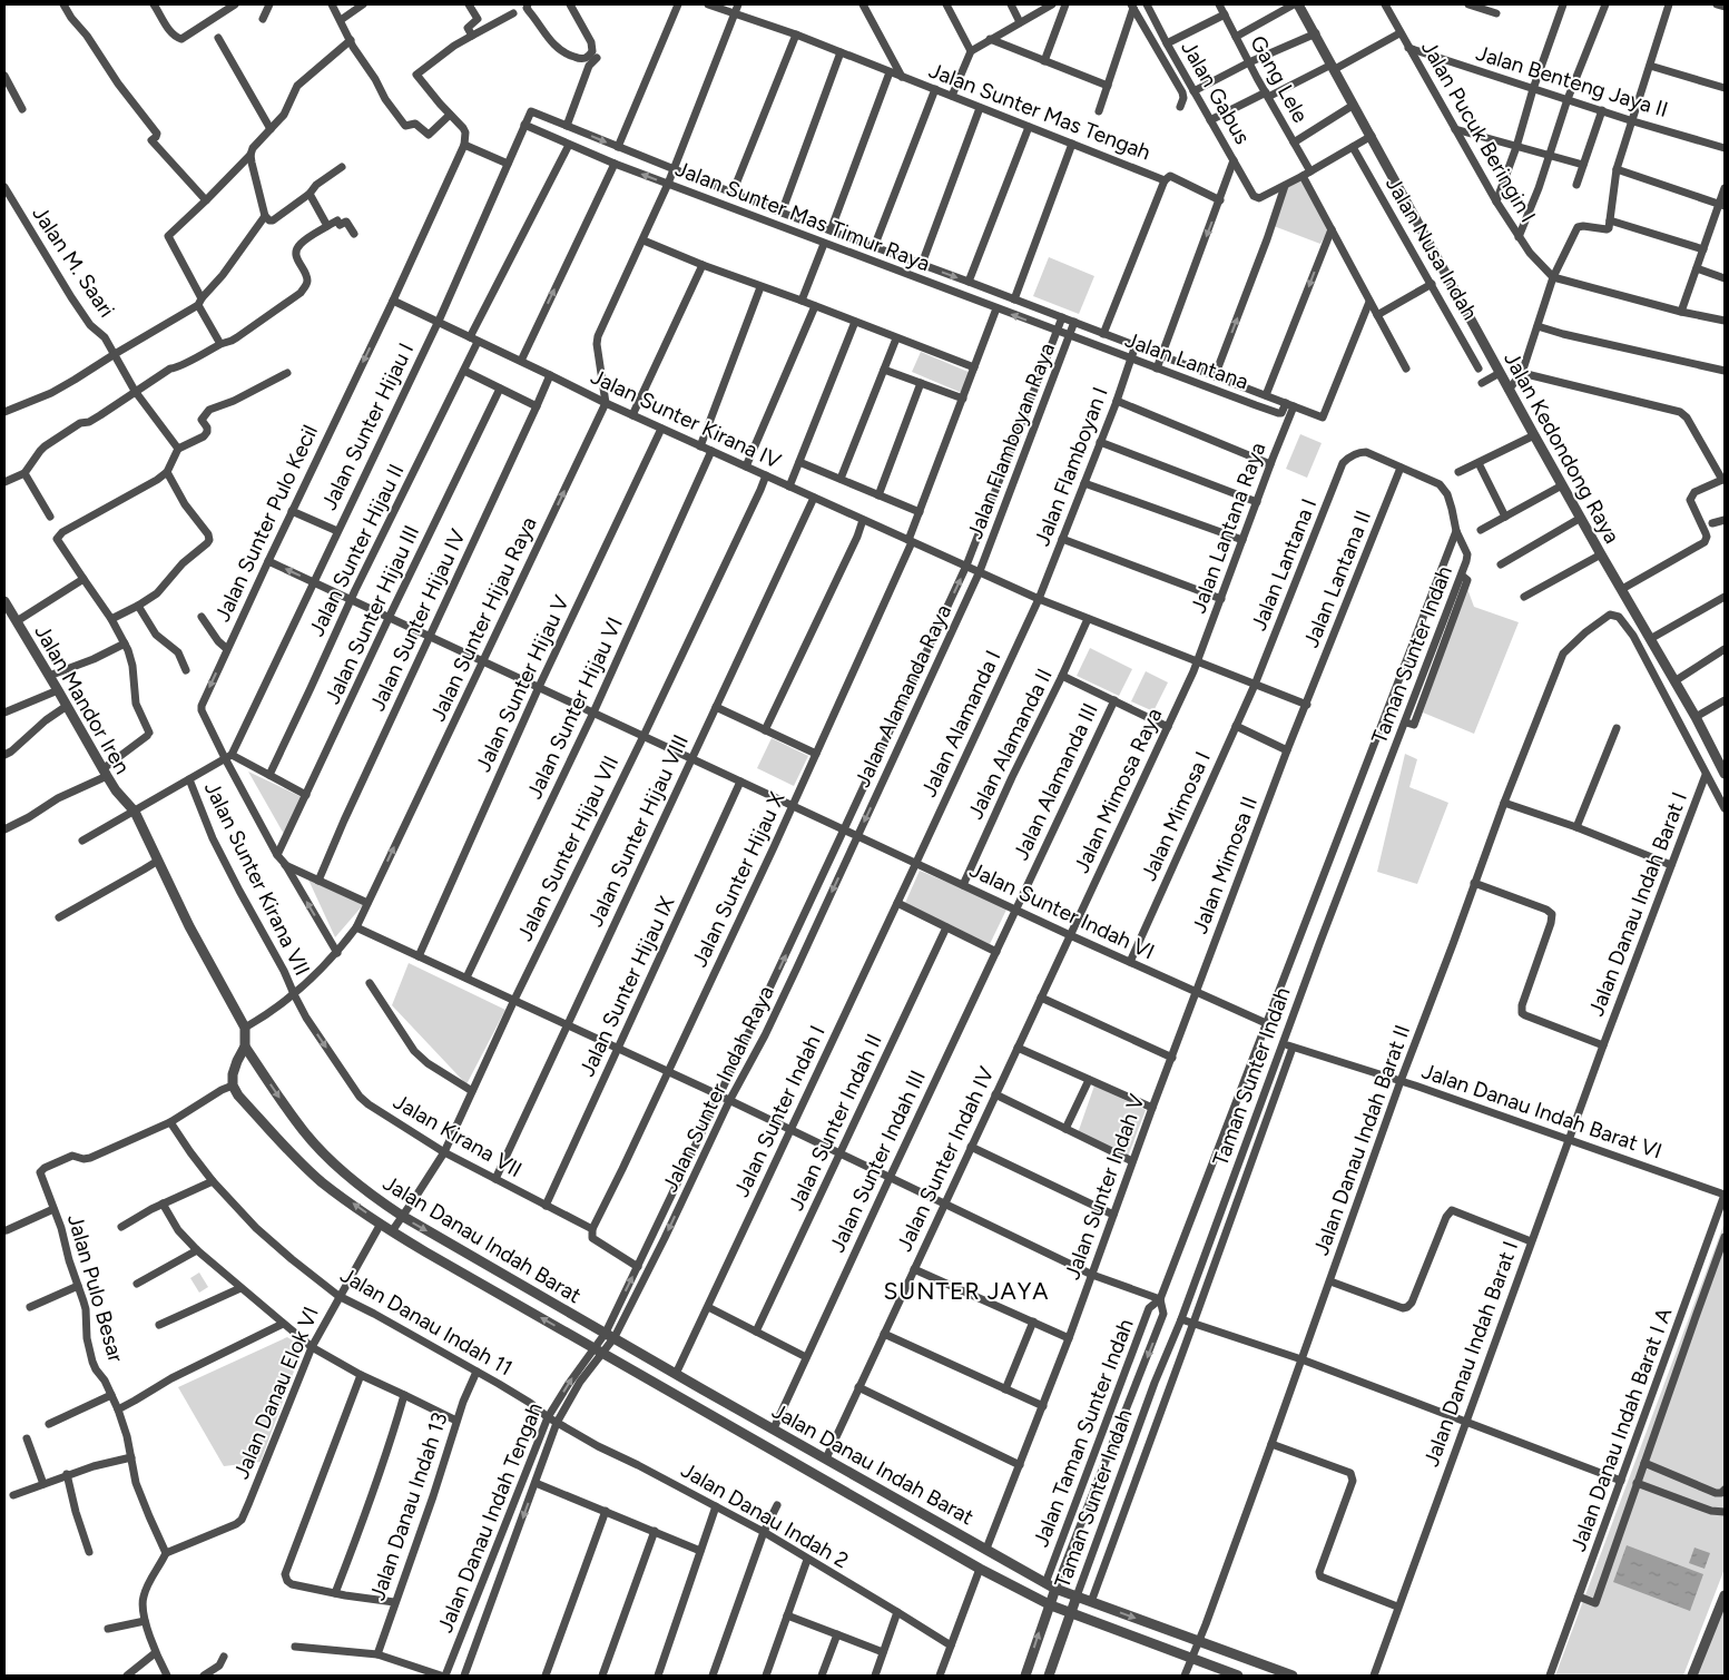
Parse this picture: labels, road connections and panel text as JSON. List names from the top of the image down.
{
  "streets": {
    "street": [
      "Gang Lele",
      "Jalan Benteng Jaya II",
      "Jalan Gabus",
      "Jalan Sunter Mas Tengah",
      "Jalan Pucuk Beringin I",
      "Jalan Sunter Mas Timur Raya",
      "Jalan Nusa Indah",
      "Jalan M. Saari",
      "Jalan Lantana",
      "Jalan Sunter Kirana IV",
      "Jalan Sunter Hijau I",
      "Jalan Flamboyan Raya",
      "Jalan Kedondong Raya",
      "Jalan Flamboyan I",
      "Jalan Sunter Pulo Kecil",
      "Jalan Lantana Raya",
      "Jalan Sunter Hijau II",
      "Jalan Lantana I",
      "Jalan Lantana II",
      "Jalan Sunter Hijau III",
      "Jalan Sunter Hijau Raya",
      "Jalan Sunter Hijau IV",
      "Taman Sunter Indah",
      "Jalan Sunter Hijau V",
      "Jalan Alamanda Raya",
      "Jalan Mandor Iren",
      "Jalan Sunter Hijau VI",
      "Jalan Alamanda I",
      "Jalan Alamanda II",
      "Jalan Alamanda III",
      "Jalan Mimosa Raya",
      "Jalan Mimosa I",
      "Jalan Sunter Hijau VIII",
      "Jalan Sunter Hijau VII",
      "Jalan Mimosa II",
      "Jalan Sunter Kirana VII",
      "Jalan Sunter Hijau X",
      "Jalan Danau Indah Barat I",
      "Jalan Sunter Indah VI",
      "Jalan Sunter Hijau IX",
      "Jalan Sunter Indah Raya",
      "Jalan Sunter Indah I",
      "Jalan Danau Indah Barat VI",
      "Jalan Sunter Indah II",
      "Jalan Kirana VII",
      "Jalan Danau Indah Barat II",
      "Jalan Sunter Indah IV",
      "Jalan Sunter Indah III",
      "Jalan Sunter Indah V",
      "Jalan Danau Indah Barat",
      "Jalan Pulo Besar",
      "Jalan Danau Indah 11",
      "Jalan Danau Elok VI",
      "Jalan Danau Indah Barat I A",
      "Jalan Taman Sunter Indah",
      "Jalan Danau Indah 13",
      "Jalan Danau Indah 2",
      "Jalan Danau Indah Tengah"
    ]
  },
  "crossings": [
    ["Gang Lele", "Jalan Sunter Mas Timur Raya"],
    ["Jalan Benteng Jaya II", "Jalan Pucuk Beringin I"],
    ["Jalan Sunter Mas Timur Raya", "Jalan Lantana"],
    ["Jalan Sunter Mas Timur Raya", "Jalan Sunter Hijau I"],
    ["Jalan Sunter Mas Timur Raya", "Jalan Flamboyan Raya"],
    ["Jalan Sunter Mas Timur Raya", "Jalan Flamboyan I"],
    ["Jalan Sunter Mas Timur Raya", "Jalan Lantana Raya"],
    ["Jalan Sunter Mas Timur Raya", "Jalan Sunter Hijau II"],
    ["Jalan Sunter Mas Timur Raya", "Jalan Sunter Hijau X"],
    ["Jalan Lantana", "Jalan Flamboyan Raya"],
    ["Jalan Lantana", "Jalan Flamboyan I"],
    ["Jalan Lantana", "Jalan Lantana Raya"],
    ["Jalan Sunter Kirana IV", "Jalan Sunter Hijau I"],
    ["Jalan Sunter Kirana IV", "Jalan Flamboyan Raya"],
    ["Jalan Sunter Kirana IV", "Jalan Sunter Pulo Kecil"],
    ["Jalan Sunter Kirana IV", "Jalan Sunter Hijau II"],
    ["Jalan Sunter Kirana IV", "Jalan Sunter Hijau Raya"],
    ["Jalan Sunter Kirana IV", "Jalan Sunter Hijau IV"],
    ["Jalan Sunter Kirana IV", "Jalan Sunter Hijau V"],
    ["Jalan Sunter Kirana IV", "Jalan Alamanda Raya"],
    ["Jalan Sunter Kirana IV", "Jalan Sunter Hijau VI"],
    ["Jalan Sunter Kirana IV", "Jalan Sunter Hijau VIII"],
    ["Jalan Sunter Kirana IV", "Jalan Sunter Hijau VII"],
    ["Jalan Sunter Kirana IV", "Jalan Sunter Hijau X"],
    ["Jalan Sunter Hijau I", "Jalan Sunter Pulo Kecil"],
    ["Jalan Sunter Hijau I", "Jalan Sunter Indah VI"],
    ["Jalan Flamboyan Raya", "Jalan Alamanda Raya"],
    ["Jalan Flamboyan I", "Jalan Alamanda I"],
    ["Jalan Sunter Pulo Kecil", "Jalan Sunter Hijau III"],
    ["Jalan Sunter Pulo Kecil", "Jalan Sunter Hijau Raya"],
    ["Jalan Sunter Pulo Kecil", "Jalan Sunter Indah VI"],
    ["Jalan Lantana Raya", "Jalan Mimosa Raya"],
    ["Jalan Sunter Hijau II", "Jalan Sunter Indah VI"],
    ["Jalan Lantana I", "Jalan Lantana II"],
    ["Jalan Lantana I", "Jalan Mimosa I"],
    ["Jalan Lantana II", "Jalan Mimosa II"],
    ["Jalan Sunter Hijau III", "Jalan Sunter Indah VI"],
    ["Jalan Sunter Hijau Raya", "Jalan Mandor Iren"],
    ["Jalan Sunter Hijau Raya", "Jalan Sunter Kirana VII"],
    ["Jalan Sunter Hijau Raya", "Jalan Sunter Indah VI"],
    ["Jalan Sunter Hijau Raya", "Jalan Kirana VII"],
    ["Jalan Sunter Hijau IV", "Jalan Sunter Indah VI"],
    ["Taman Sunter Indah", "Jalan Danau Indah Barat VI"],
    ["Taman Sunter Indah", "Jalan Danau Indah Barat"],
    ["Taman Sunter Indah", "Jalan Taman Sunter Indah"],
    ["Jalan Sunter Hijau V", "Jalan Sunter Indah VI"],
    ["Jalan Alamanda Raya", "Jalan Sunter Indah VI"],
    ["Jalan Alamanda Raya", "Jalan Sunter Indah Raya"],
    ["Jalan Sunter Hijau VI", "Jalan Sunter Indah VI"],
    ["Jalan Alamanda I", "Jalan Sunter Indah VI"],
    ["Jalan Alamanda I", "Jalan Sunter Indah I"],
    ["Jalan Alamanda II", "Jalan Alamanda III"],
    ["Jalan Alamanda II", "Jalan Sunter Indah VI"],
    ["Jalan Alamanda III", "Jalan Mimosa Raya"],
    ["Jalan Alamanda III", "Jalan Sunter Indah VI"],
    ["Jalan Alamanda III", "Jalan Sunter Indah III"],
    ["Jalan Mimosa Raya", "Jalan Sunter Indah VI"],
    ["Jalan Mimosa Raya", "Jalan Sunter Indah IV"],
    ["Jalan Mimosa I", "Jalan Sunter Indah VI"],
    ["Jalan Sunter Hijau VIII", "Jalan Sunter Indah VI"],
    ["Jalan Sunter Hijau VIII", "Jalan Kirana VII"],
    ["Jalan Sunter Hijau VII", "Jalan Sunter Indah VI"],
    ["Jalan Sunter Hijau VII", "Jalan Kirana VII"],
    ["Jalan Sunter Hijau VII", "Jalan Danau Indah Barat"],
    ["Jalan Mimosa II", "Jalan Sunter Indah VI"],
    ["Jalan Mimosa II", "Jalan Sunter Indah V"],
    ["Jalan Sunter Kirana VII", "Jalan Kirana VII"],
    ["Jalan Sunter Hijau X", "Jalan Sunter Indah VI"],
    ["Jalan Sunter Hijau X", "Jalan Kirana VII"],
    ["Jalan Danau Indah Barat I", "Jalan Danau Indah Barat VI"],
    ["Jalan Danau Indah Barat I", "Jalan Danau Indah Barat II"],
    ["Jalan Sunter Indah VI", "Jalan Sunter Hijau IX"],
    ["Jalan Sunter Indah VI", "Jalan Sunter Indah Raya"],
    ["Jalan Sunter Indah VI", "Jalan Sunter Indah I"],
    ["Jalan Sunter Indah VI", "Jalan Sunter Indah IV"],
    ["Jalan Sunter Indah VI", "Jalan Sunter Indah III"],
    ["Jalan Sunter Indah VI", "Jalan Sunter Indah V"],
    ["Jalan Sunter Indah VI", "Jalan Taman Sunter Indah"],
    ["Jalan Sunter Hijau IX", "Jalan Kirana VII"],
    ["Jalan Sunter Indah Raya", "Jalan Kirana VII"],
    ["Jalan Sunter Indah Raya", "Jalan Danau Indah Barat"],
    ["Jalan Sunter Indah Raya", "Jalan Danau Indah Tengah"],
    ["Jalan Sunter Indah I", "Jalan Danau Indah Barat"],
    ["Jalan Danau Indah Barat VI", "Jalan Danau Indah Barat II"],
    ["Jalan Danau Indah Barat VI", "Jalan Danau Indah Barat I A"],
    ["Jalan Danau Indah Barat II", "Jalan Danau Indah Barat"],
    ["Jalan Sunter Indah IV", "Jalan Danau Indah Barat"],
    ["Jalan Sunter Indah III", "Jalan Danau Indah Barat"],
    ["Jalan Sunter Indah V", "Jalan Danau Indah Barat"],
    ["Jalan Danau Indah Barat", "Jalan Danau Elok VI"],
    ["Jalan Danau Indah Barat", "Jalan Taman Sunter Indah"],
    ["Jalan Danau Indah Barat", "Jalan Danau Indah Tengah"],
    ["Jalan Pulo Besar", "Jalan Danau Indah 11"],
    ["Jalan Pulo Besar", "Jalan Danau Elok VI"],
    ["Jalan Danau Indah 11", "Jalan Danau Elok VI"],
    ["Jalan Danau Indah 11", "Jalan Danau Indah 13"],
    ["Jalan Danau Indah 11", "Jalan Danau Indah 2"],
    ["Jalan Danau Indah 11", "Jalan Danau Indah Tengah"],
    ["Jalan Danau Indah 2", "Jalan Danau Indah Tengah"]
  ],
  "one_way": ["Jalan Sunter Hijau Raya"],
  "districts": ["SUNTER JAYA"]
}
